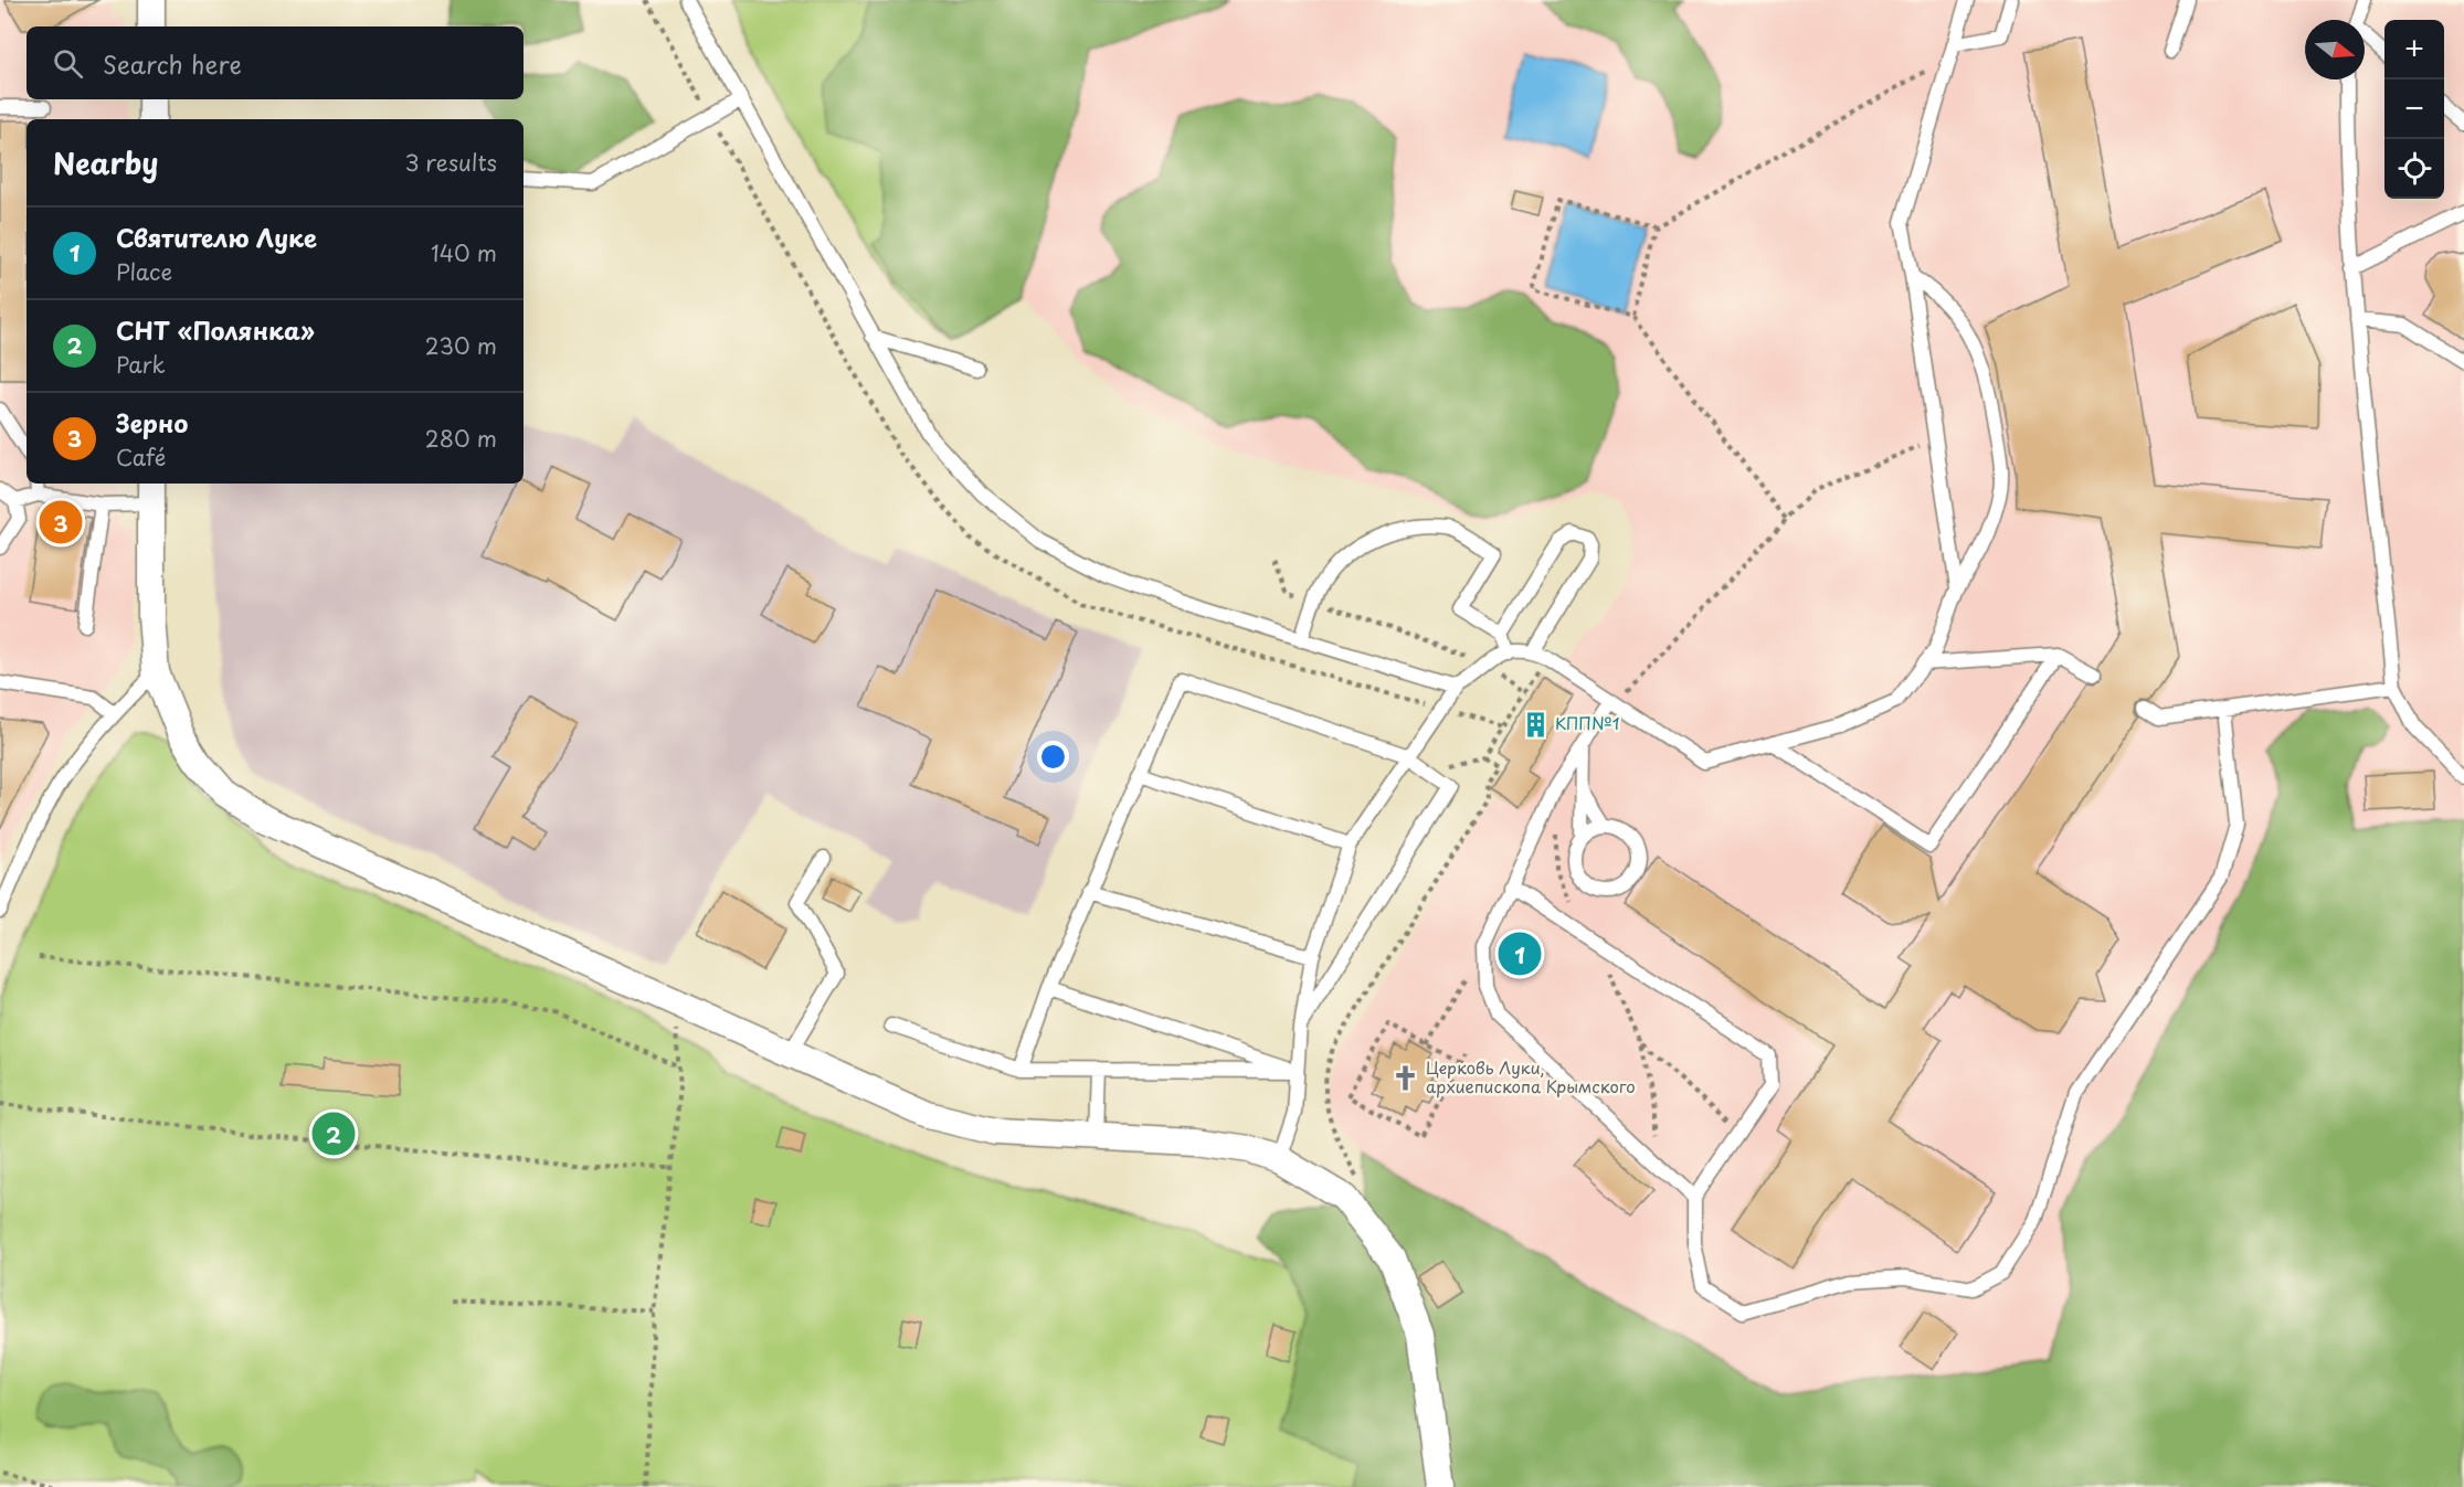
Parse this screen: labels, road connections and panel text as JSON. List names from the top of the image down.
{
  "places": {
    "building": ["КПП№1"],
    "church": ["Церковь Луки, архиепископа Крымского"]
  },
  "north": "right",
  "page": {
    "map_buttons": ["+", "−"],
    "search": "Search here",
    "heading": ["Nearby", "3 results"],
    "list": [
      {
        "mark": "1",
        "name": "Святителю Луке",
        "note": "Place",
        "value": "140 m"
      },
      {
        "mark": "2",
        "name": "СНТ «Полянка»",
        "note": "Park",
        "value": "230 m"
      },
      {
        "mark": "3",
        "name": "Зерно",
        "note": "Café",
        "value": "280 m"
      }
    ],
    "pins": ["3", "1", "2"]
  }
}
